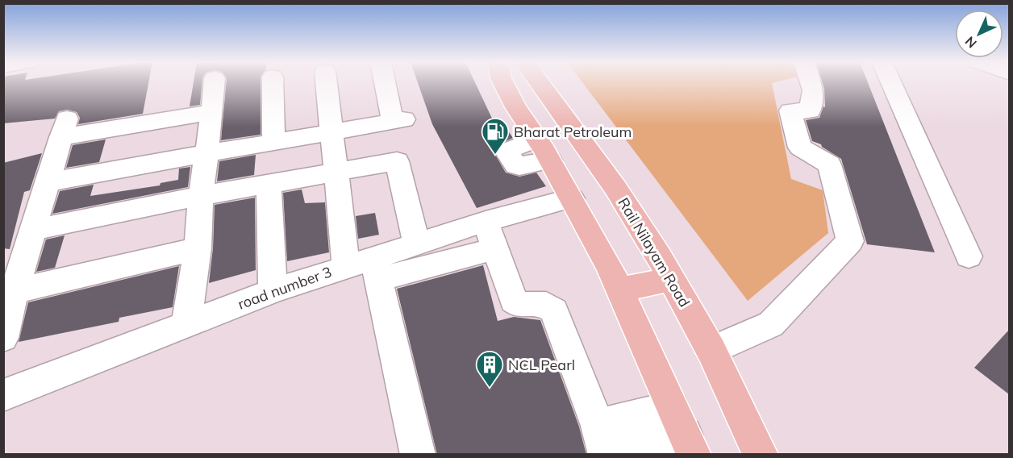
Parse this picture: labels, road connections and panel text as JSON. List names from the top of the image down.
{
  "streets": {
    "main road": ["Rail Nilayam Road"],
    "street": ["road number 3"]
  },
  "places": {
    "fuel station": ["Bharat Petroleum"],
    "building": ["NCL Pearl"]
  },
  "north": "bottom left"
}
